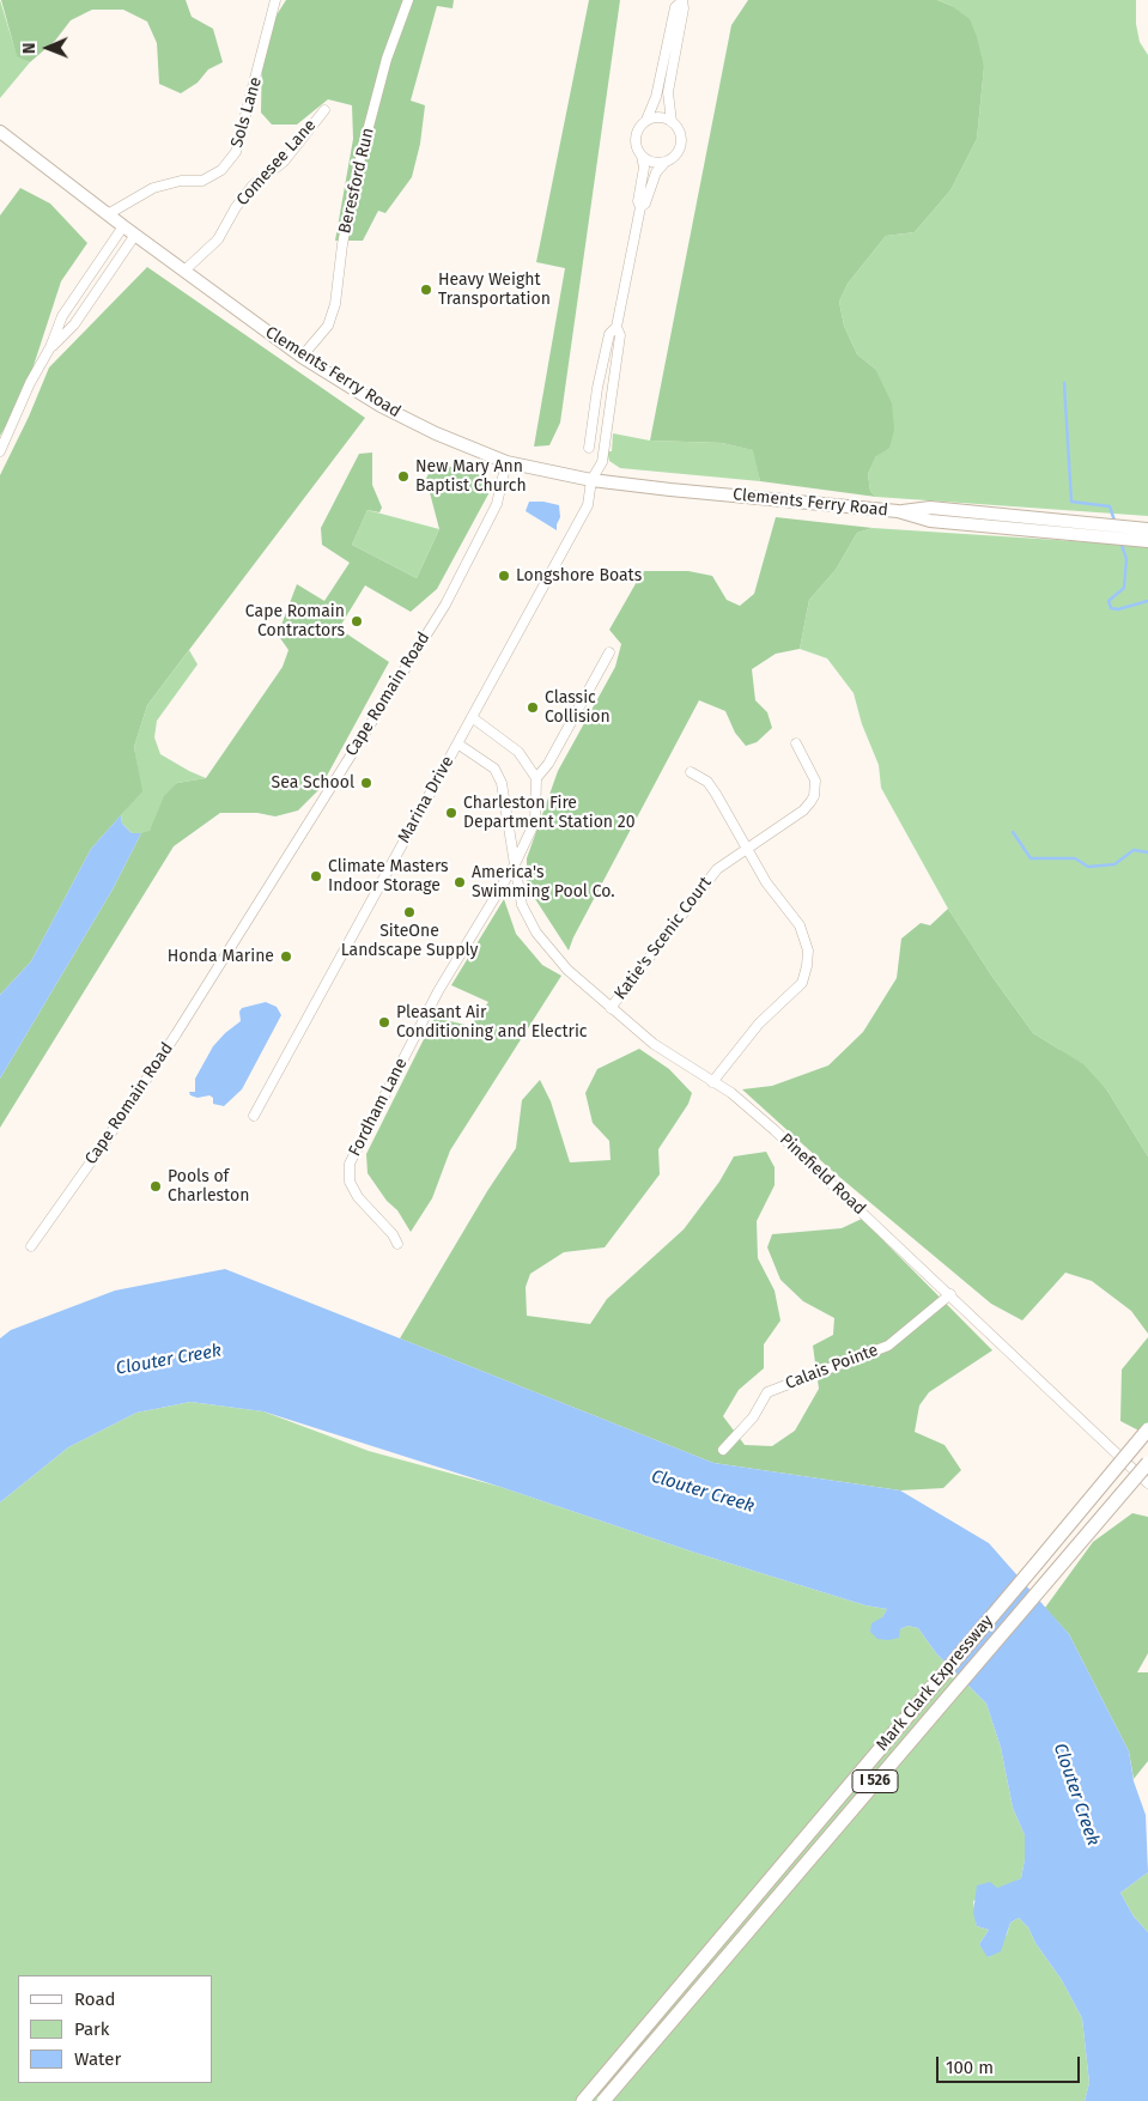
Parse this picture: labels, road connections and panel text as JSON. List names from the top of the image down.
{
  "streets": {
    "highway": ["Mark Clark Expressway", "I 526"],
    "main road": ["Clements Ferry Road"],
    "street": [
      "Sols Lane",
      "Comesee Lane",
      "Beresford Run",
      "Cape Romain Road",
      "Marina Drive",
      "Katie's Scenic Court",
      "Fordham Lane",
      "Pinefield Road",
      "Calais Pointe"
    ]
  },
  "crossings": [
    ["Sols Lane", "Clements Ferry Road"],
    ["Comesee Lane", "Clements Ferry Road"],
    ["Beresford Run", "Clements Ferry Road"],
    ["Clements Ferry Road", "Cape Romain Road"],
    ["Clements Ferry Road", "Marina Drive"],
    ["Marina Drive", "Pinefield Road"],
    ["Katie's Scenic Court", "Pinefield Road"],
    ["Fordham Lane", "Pinefield Road"],
    ["Pinefield Road", "Calais Pointe"]
  ],
  "water": ["Clouter Creek"],
  "places": [
    "Heavy Weight Transportation",
    "New Mary Ann Baptist Church",
    "Longshore Boats",
    "Cape Romain Contractors",
    "Classic Collision",
    "Sea School",
    "Charleston Fire Department Station 20",
    "Climate Masters Indoor Storage",
    "America's Swimming Pool Co.",
    "SiteOne Landscape Supply",
    "Honda Marine",
    "Pleasant Air Conditioning and Electric",
    "Pools of Charleston"
  ],
  "legend": ["Road", "Park", "Water"],
  "scale_bar": "100 m",
  "north": "left"
}
